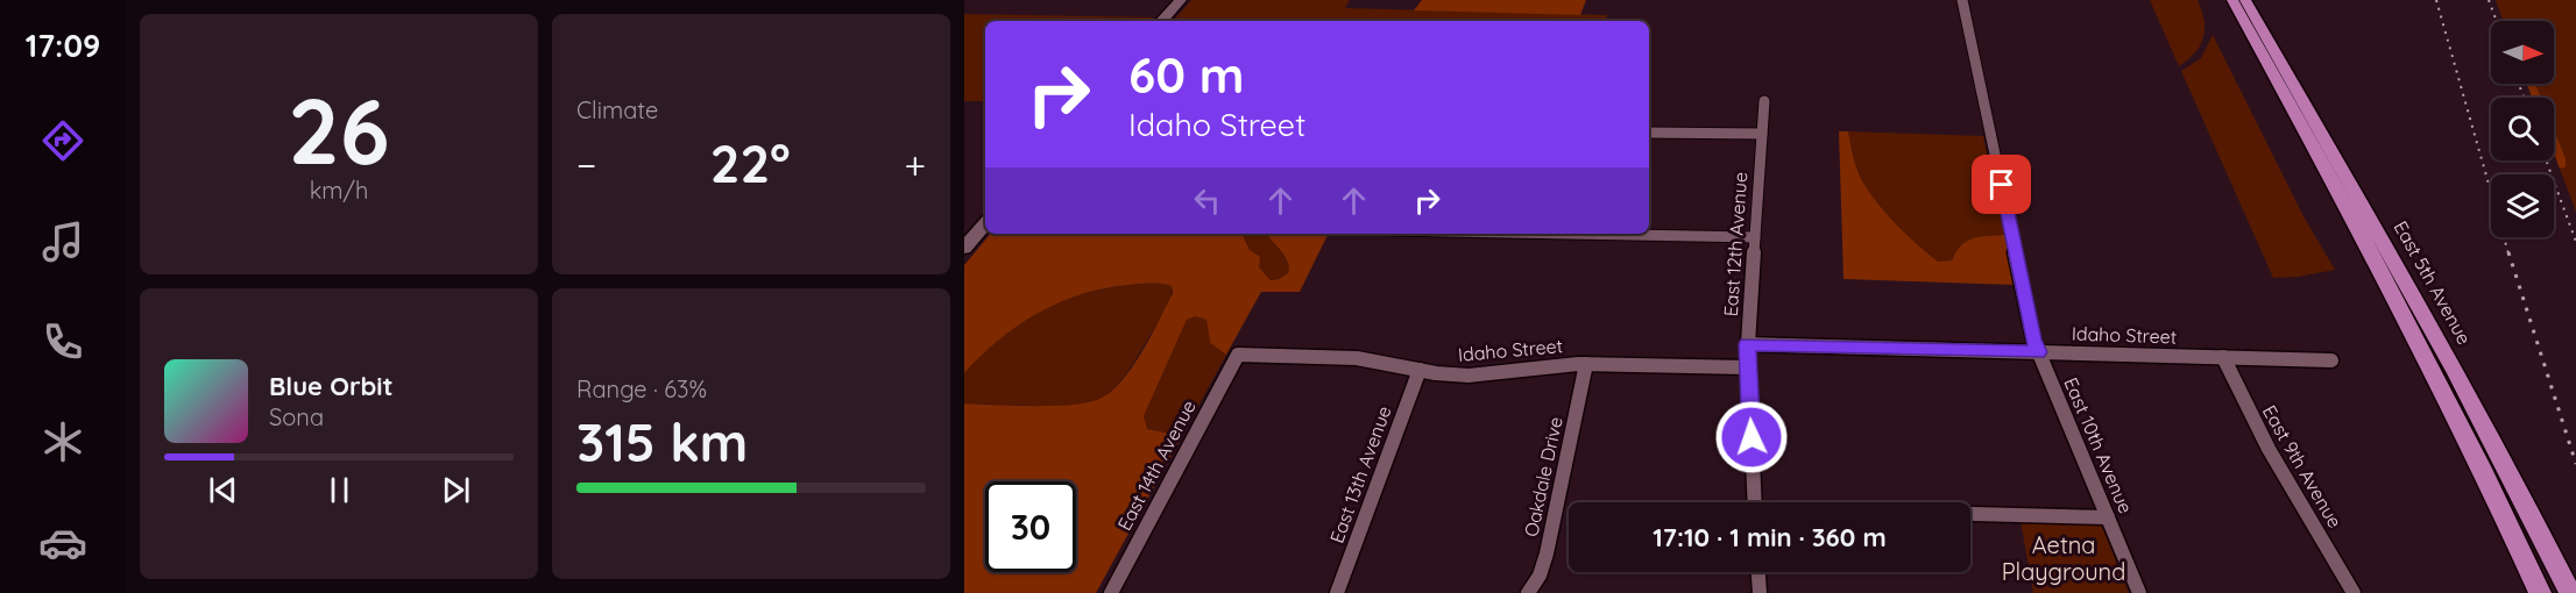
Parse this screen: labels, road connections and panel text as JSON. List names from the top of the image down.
{
  "streets": {
    "main road": ["East 5th Avenue"],
    "street": [
      "East 12th Avenue",
      "Idaho Street",
      "East 10th Avenue",
      "East 14th Avenue",
      "East 9th Avenue",
      "East 13th Avenue",
      "Oakdale Drive"
    ]
  },
  "crossings": [
    ["East 12th Avenue", "Idaho Street"],
    ["Idaho Street", "East 10th Avenue"],
    ["Idaho Street", "East 14th Avenue"],
    ["Idaho Street", "East 9th Avenue"],
    ["Idaho Street", "East 13th Avenue"],
    ["Idaho Street", "Oakdale Drive"]
  ],
  "parks": ["Aetna Playground"],
  "north": "right",
  "page": {
    "tabs": "17:09",
    "tile": [
      ["26", "km/h"],
      "Climate",
      ["Range · 63%", "315 km"]
    ],
    "turn": ["60 m", "Idaho Street"],
    "heat": ["−", "22°", "+"],
    "song": ["Blue Orbit", "Sona"],
    "limit": "30",
    "trip": "17:10 · 1 min · 360 m"
  }
}
